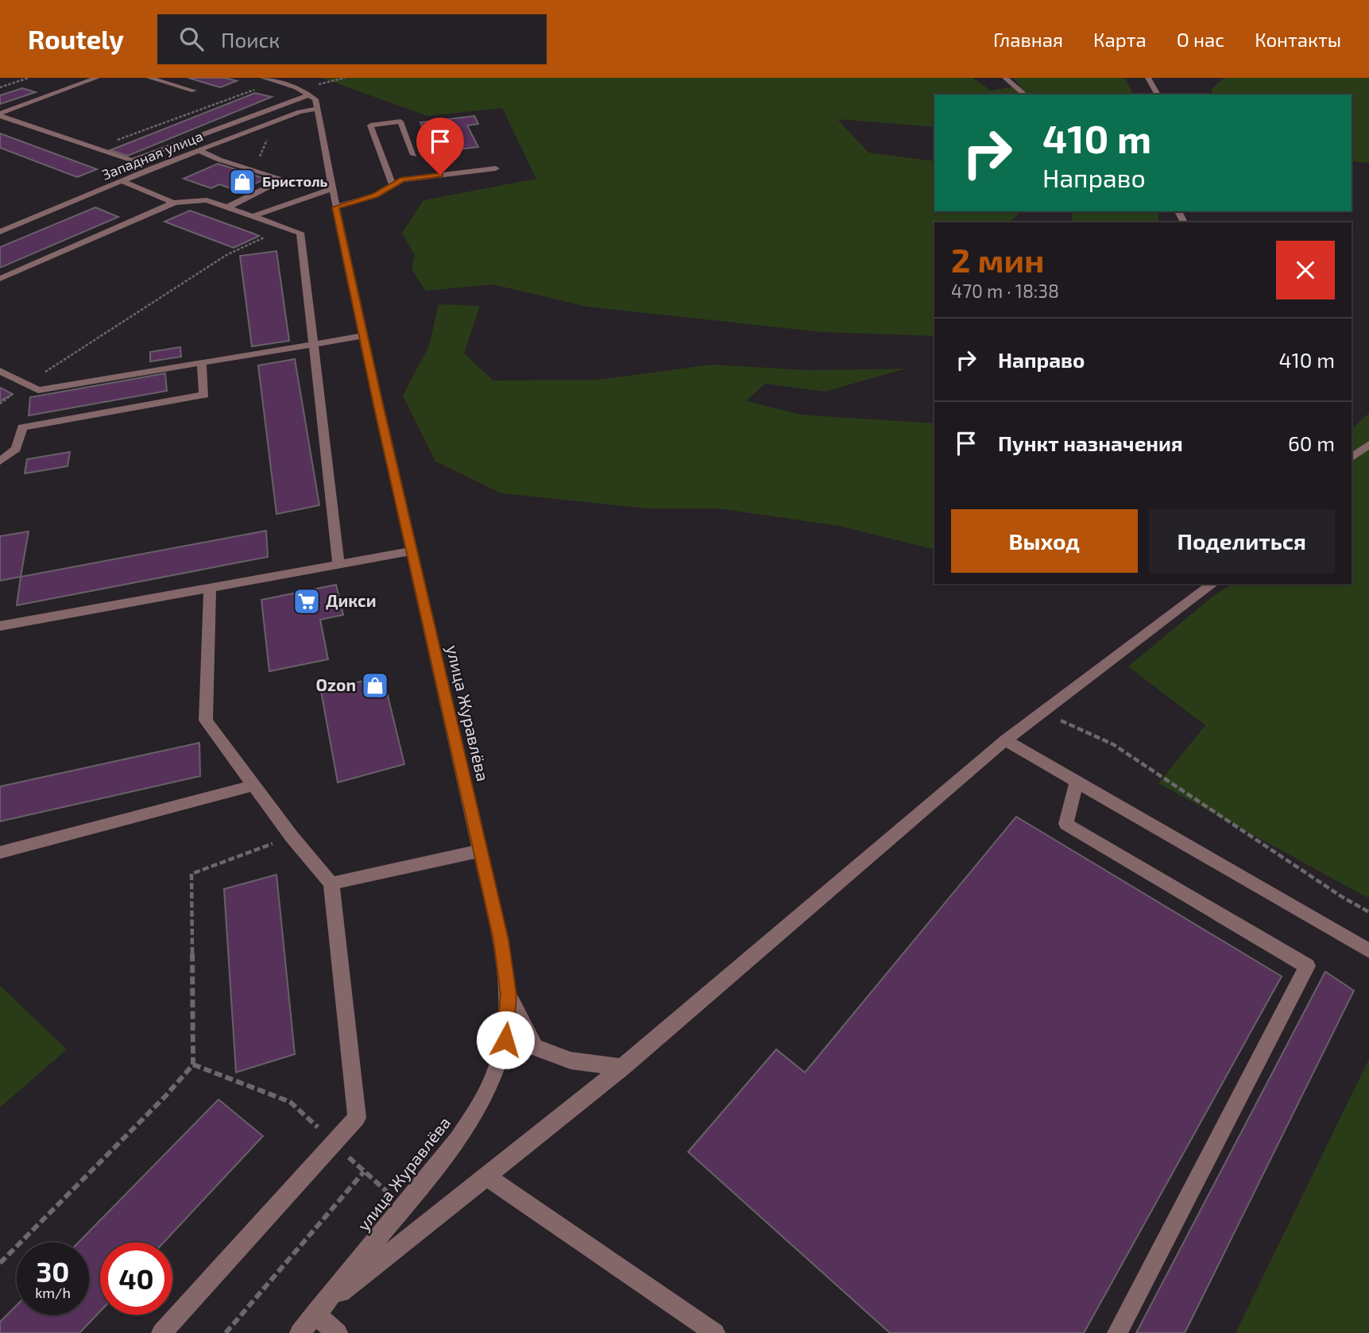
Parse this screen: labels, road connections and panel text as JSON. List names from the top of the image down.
{
  "streets": {
    "street": ["Западная улица", "улица Журавлёва"]
  },
  "crossings": [
    ["Западная улица", "улица Журавлёва"]
  ],
  "places": {
    "shop": ["Бристоль", "Ozon"],
    "supermarket": ["Дикси"]
  },
  "page": {
    "header": "Routely",
    "search": "Поиск",
    "nav": [
      "Главная",
      "Карта",
      "О нас",
      "Контакты"
    ],
    "turn": ["410 m", "Направо"],
    "heading": ["2 мин", "470 m · 18:38"],
    "list": [
      {
        "name": "Направо",
        "value": "410 m"
      },
      {
        "name": "Пункт назначения",
        "value": "60 m"
      }
    ],
    "buttons": ["Выход", "Поделиться"],
    "speed": "30 km/h",
    "limit": "40"
  }
}
